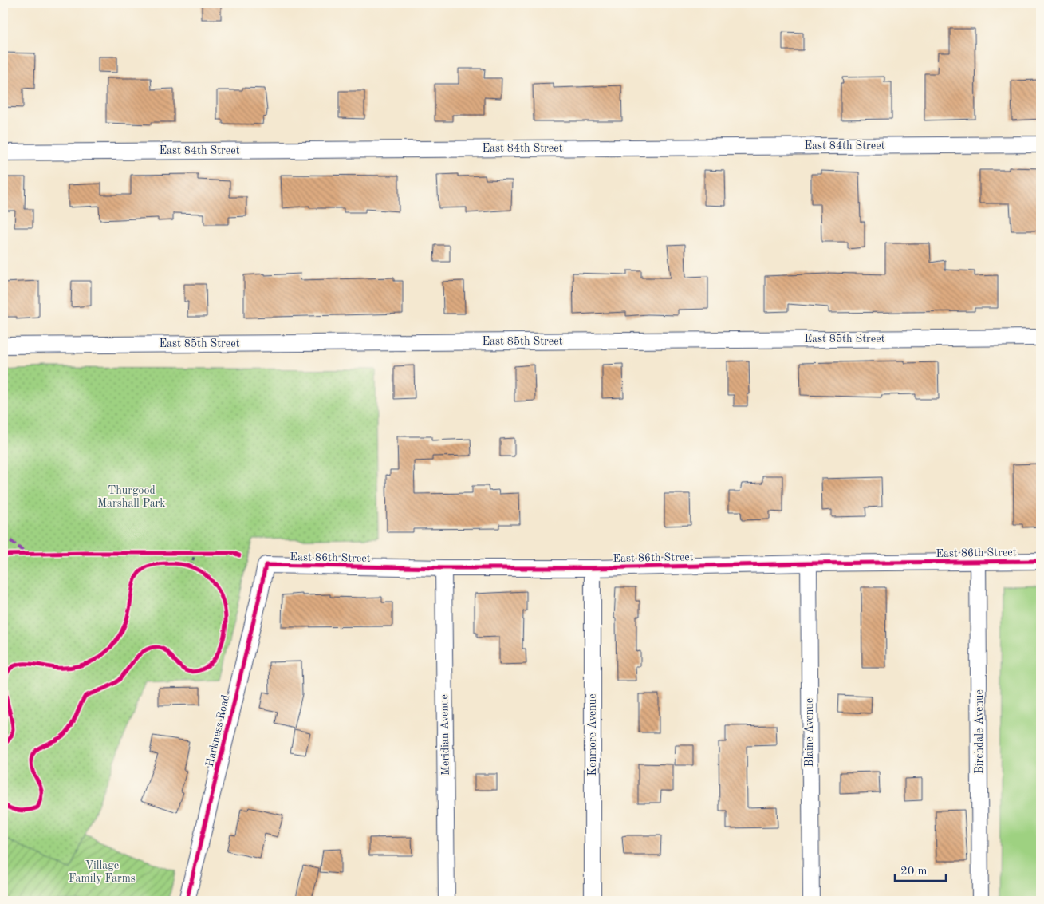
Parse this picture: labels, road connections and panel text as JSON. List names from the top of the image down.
{
  "streets": {
    "street": [
      "East 84th Street",
      "East 85th Street",
      "East 86th Street",
      "Harkness Road",
      "Birchdale Avenue",
      "Blaine Avenue",
      "Meridian Avenue",
      "Kenmore Avenue"
    ]
  },
  "crossings": [
    ["East 86th Street", "Harkness Road"],
    ["East 86th Street", "Birchdale Avenue"],
    ["East 86th Street", "Blaine Avenue"],
    ["East 86th Street", "Meridian Avenue"],
    ["East 86th Street", "Kenmore Avenue"]
  ],
  "parks": ["Thurgood Marshall Park", "Village Family Farms"],
  "scale_bar": "20 m"
}
